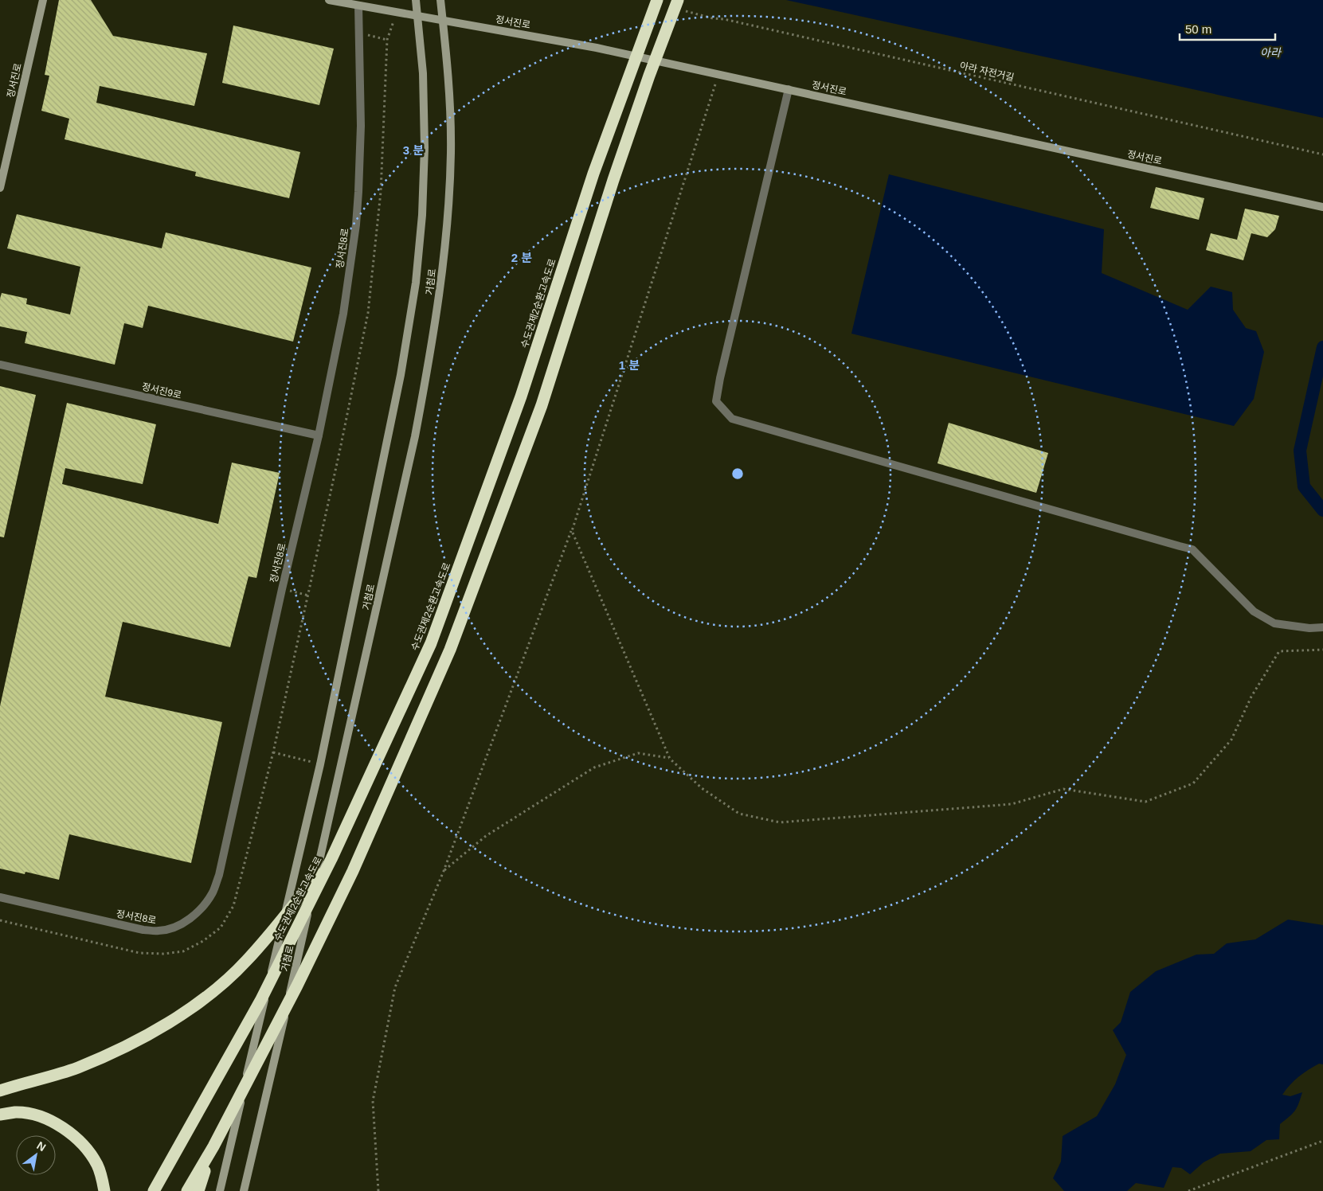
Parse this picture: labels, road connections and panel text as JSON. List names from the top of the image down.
{
  "streets": {
    "highway": ["수도권제2순환고속도로"],
    "street": [
      "정서진로",
      "정서진8로",
      "거첨로",
      "정서진9로"
    ],
    "path": ["아라 자전거길"]
  },
  "crossings": [
    ["정서진로", "정서진8로"],
    ["정서진8로", "정서진9로"]
  ],
  "water": ["아라"],
  "scale_bar": "50 m",
  "north": "top right",
  "rings": ["3 분", "2 분", "1 분"]
}
